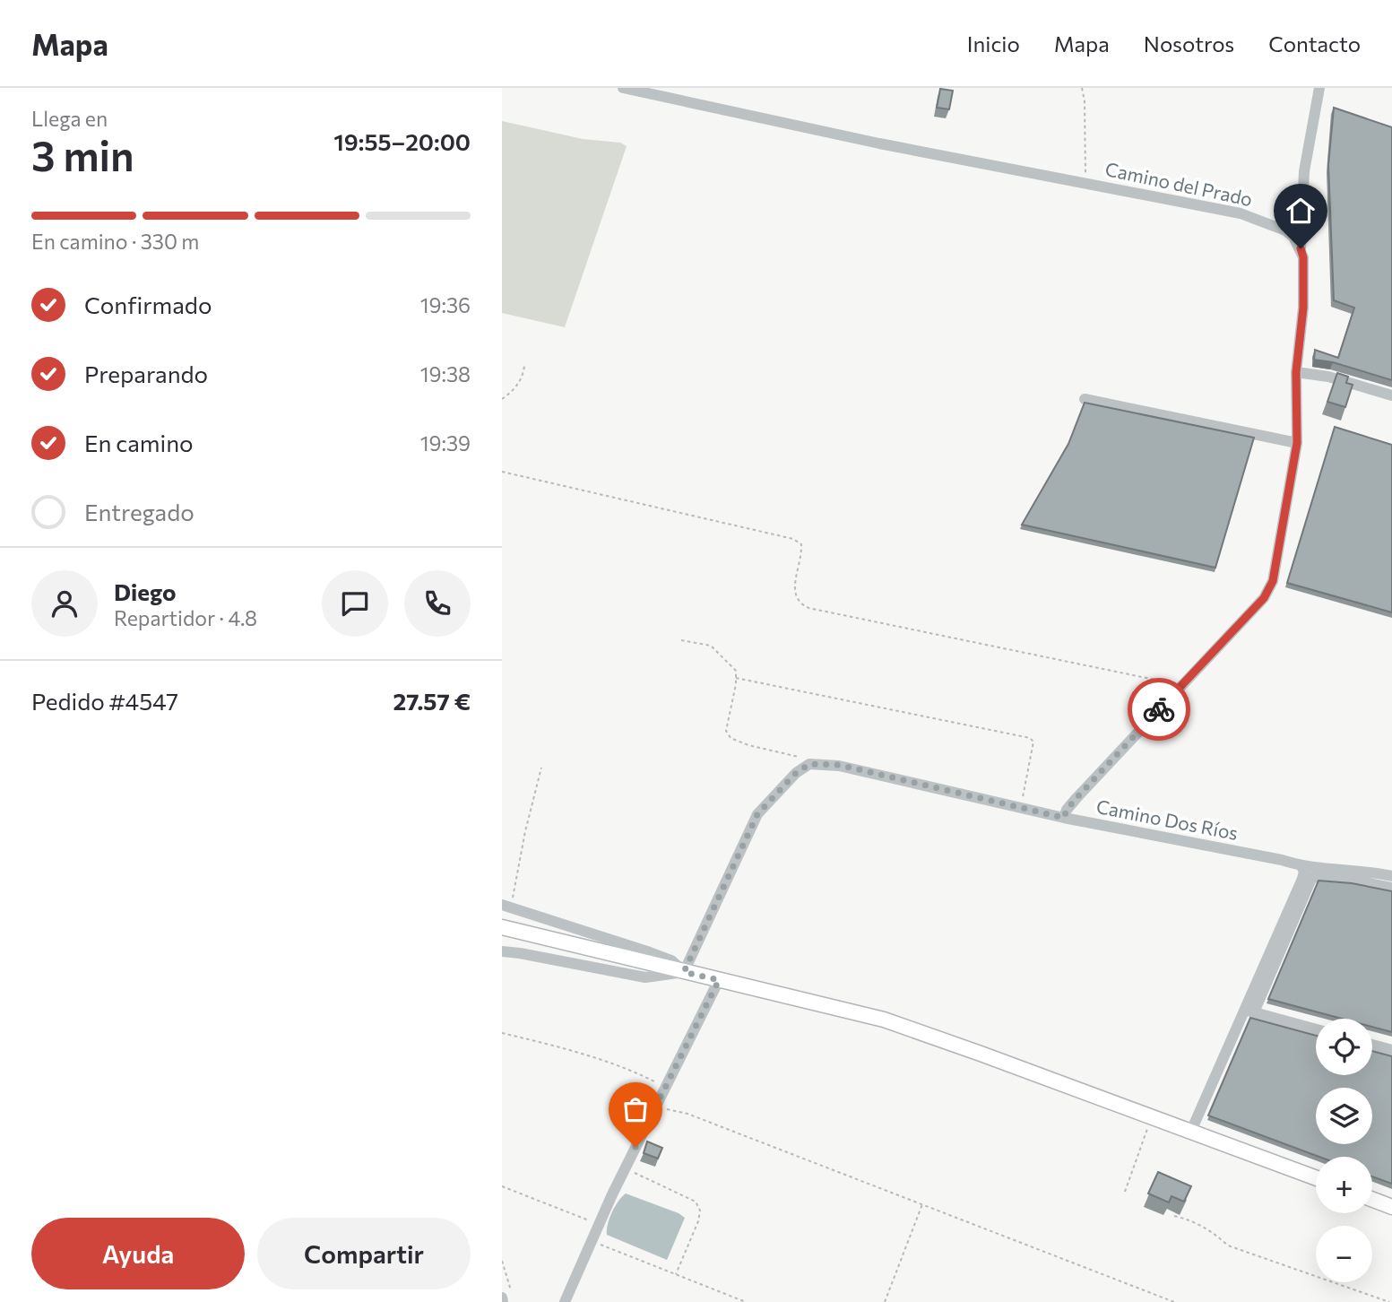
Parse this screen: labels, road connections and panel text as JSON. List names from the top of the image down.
{
  "streets": {
    "street": ["Camino del Prado", "Camino Dos Ríos"]
  },
  "page": {
    "header": "Mapa",
    "nav": [
      "Inicio",
      "Mapa",
      "Nosotros",
      "Contacto"
    ],
    "heading": ["3 min", "Llega en", "19:55–20:00"],
    "panel": [
      "Diego",
      "Repartidor · 4.8",
      "Pedido #4547",
      "27.57 €"
    ],
    "bar": "En camino · 330 m",
    "list": [
      ["Confirmado", "19:36"],
      ["Preparando", "19:38"],
      ["En camino", "19:39"],
      "Entregado"
    ],
    "map_buttons": ["+", "−"],
    "buttons": ["Ayuda", "Compartir"]
  }
}
